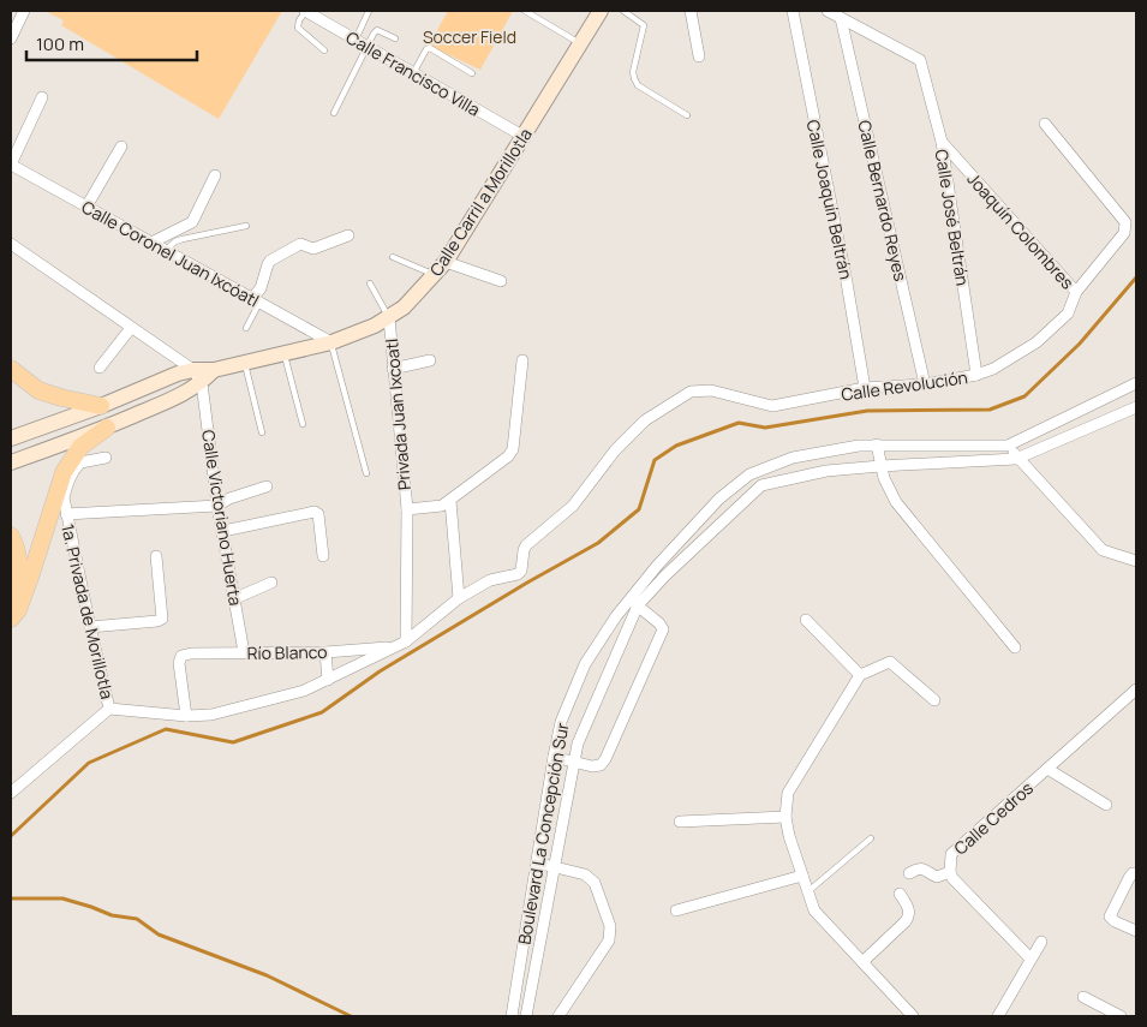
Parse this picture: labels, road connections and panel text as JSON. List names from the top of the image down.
{
  "streets": {
    "street": [
      "Calle Francisco Villa",
      "Calle Joaquín Beltrán",
      "Calle Bernardo Reyes",
      "Calle Carril a Morillotla",
      "Calle José Beltrán",
      "Joaquín Colombres",
      "Calle Coronel Juan Ixcóatl",
      "Calle Revolución",
      "Privada Juan Ixcoatl",
      "Calle Victoriano Huerta",
      "1a. Privada de Morillotla",
      "Río Blanco",
      "Calle Cedros",
      "Boulevard La Concepción Sur"
    ]
  },
  "crossings": [
    ["Calle Francisco Villa", "Calle Carril a Morillotla"],
    ["Calle Joaquín Beltrán", "Calle Revolución"],
    ["Calle Bernardo Reyes", "Calle José Beltrán"],
    ["Calle Bernardo Reyes", "Calle Revolución"],
    ["Calle Carril a Morillotla", "Calle Coronel Juan Ixcóatl"],
    ["Calle Carril a Morillotla", "Privada Juan Ixcoatl"],
    ["Calle José Beltrán", "Joaquín Colombres"],
    ["Calle José Beltrán", "Calle Revolución"],
    ["Joaquín Colombres", "Calle Revolución"],
    ["Calle Victoriano Huerta", "Río Blanco"]
  ],
  "parks": ["Soccer Field"],
  "scale_bar": "100 m"
}
